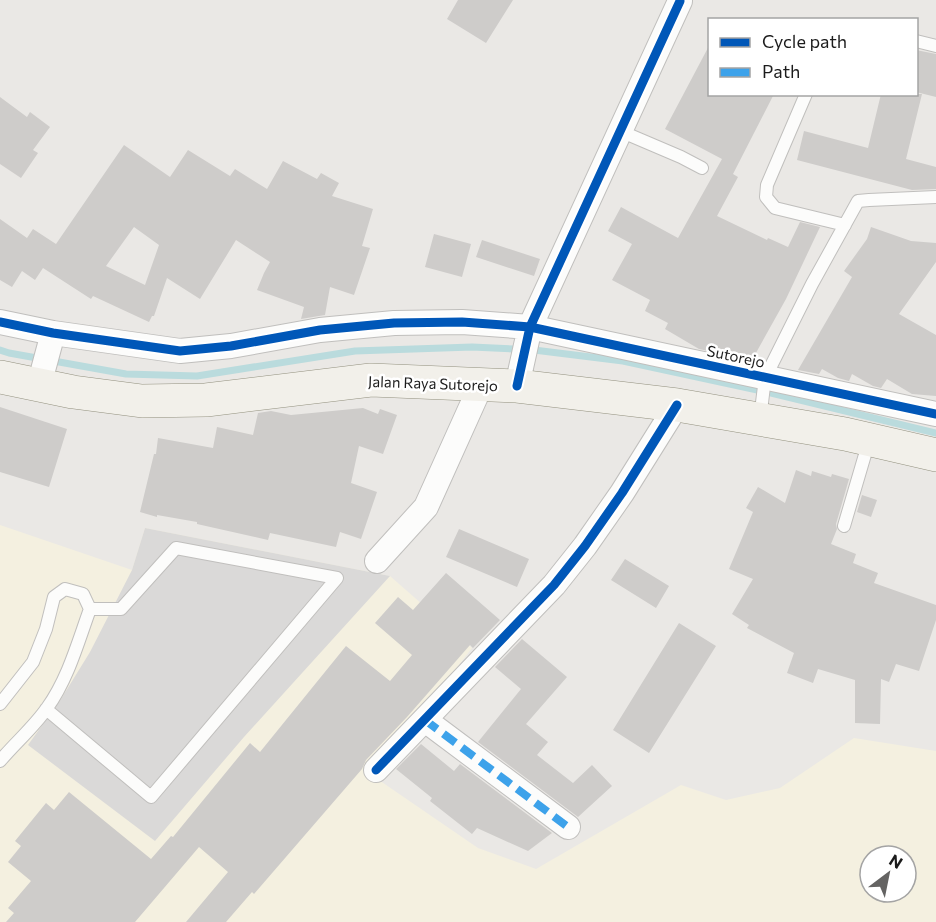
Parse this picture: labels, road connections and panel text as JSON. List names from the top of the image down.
{
  "streets": {
    "main road": ["Jalan Raya Sutorejo"],
    "street": ["Sutorejo"]
  },
  "legend": ["Cycle path", "Path"],
  "north": "top right"
}
